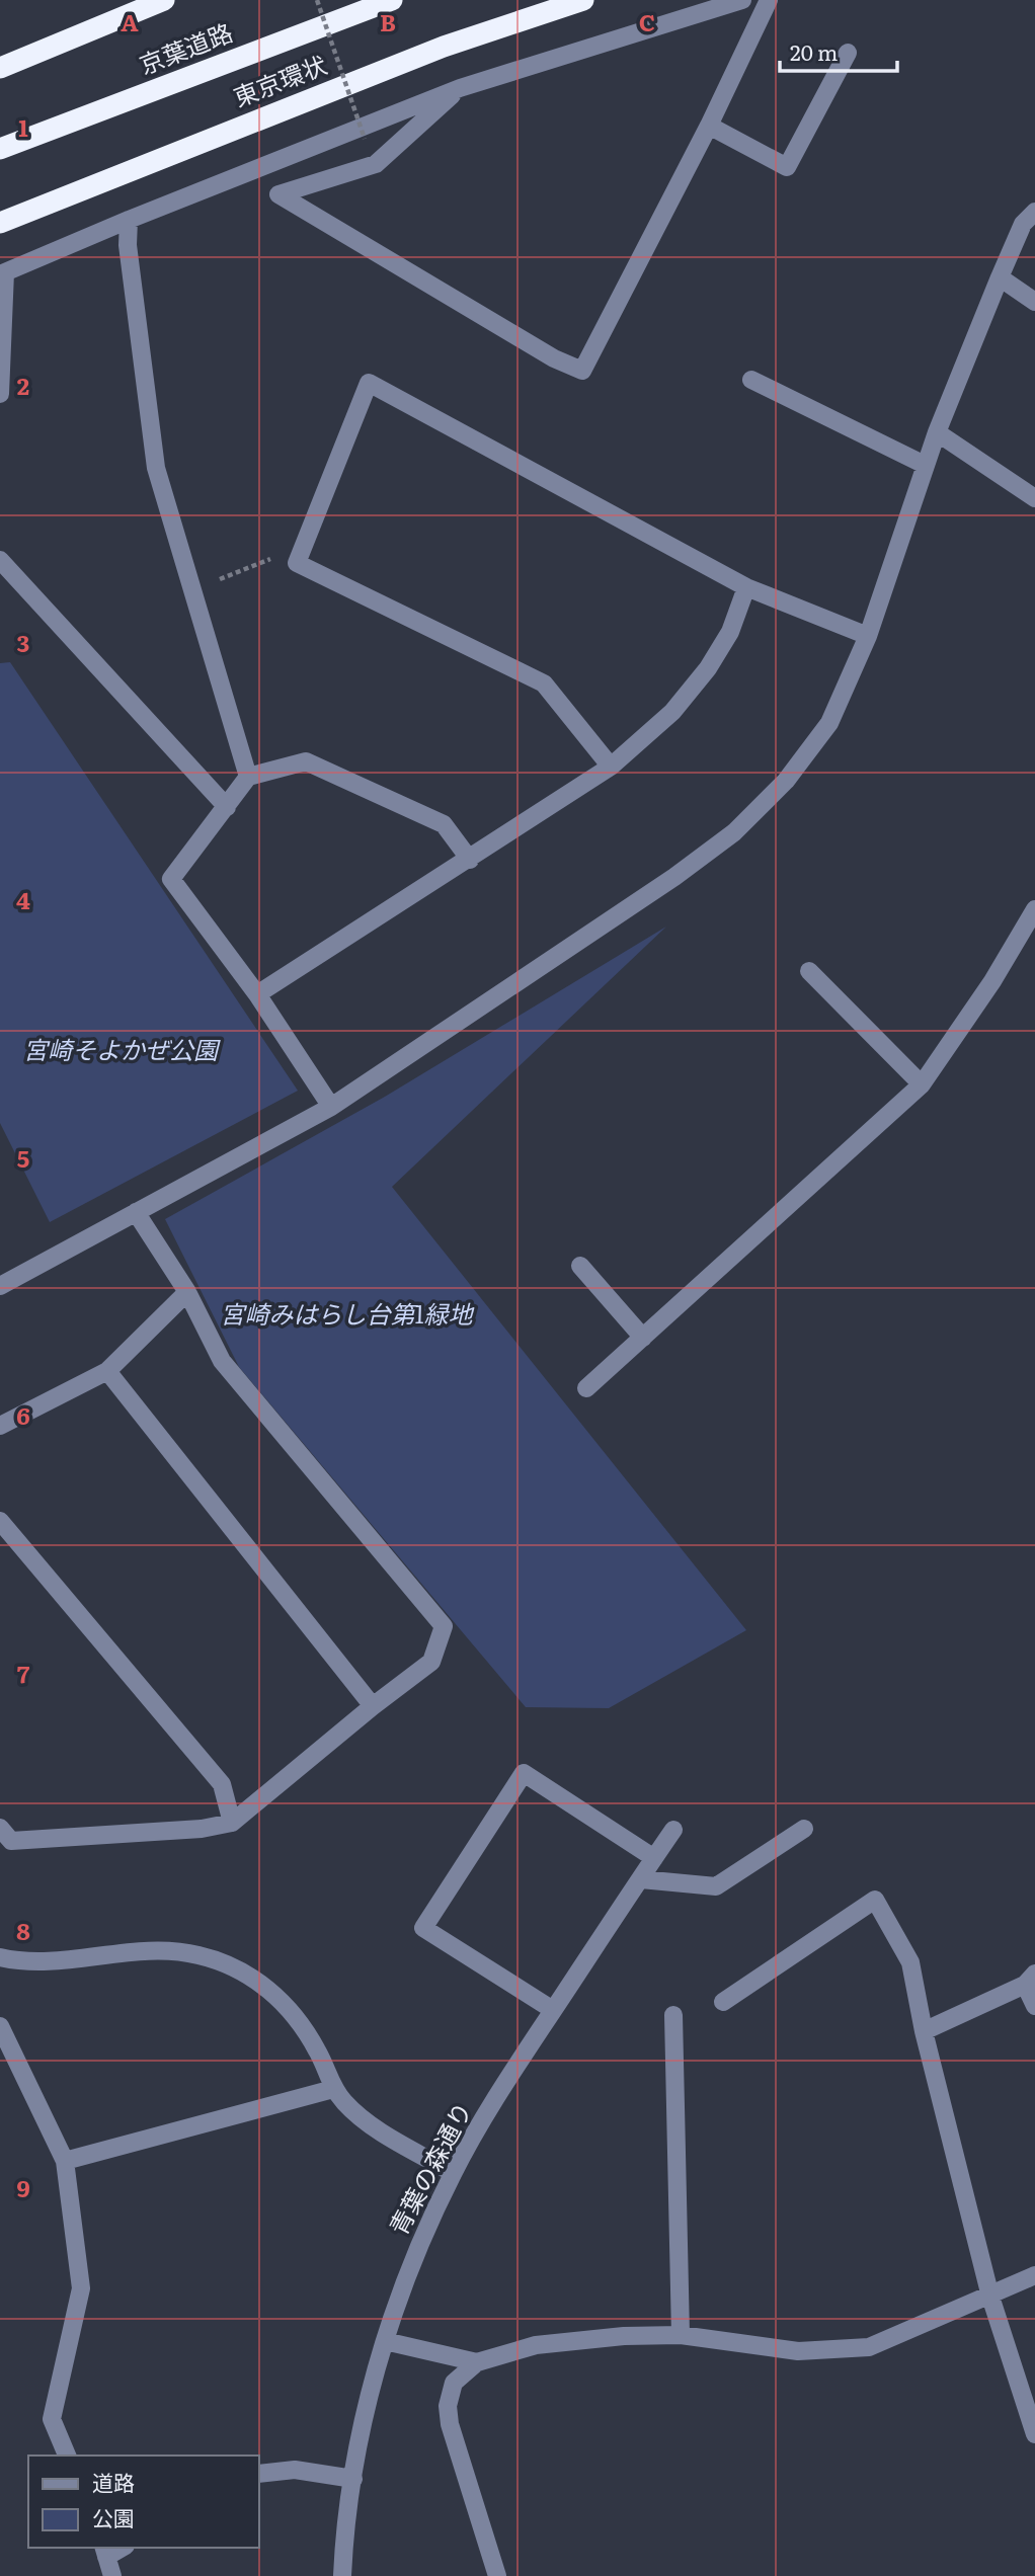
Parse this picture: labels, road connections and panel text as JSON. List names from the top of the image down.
{
  "streets": {
    "highway": ["京葉道路", "東京環状"],
    "street": ["青葉の森通り"]
  },
  "parks": ["宮崎そよかぜ公園", "宮崎みはらし台第1緑地"],
  "legend": ["道路", "公園"],
  "scale_bar": "20 m",
  "grid": {
    "columns": ["A", "B", "C"],
    "rows": [
      "1",
      "2",
      "3",
      "4",
      "5",
      "6",
      "7",
      "8",
      "9"
    ]
  }
}
